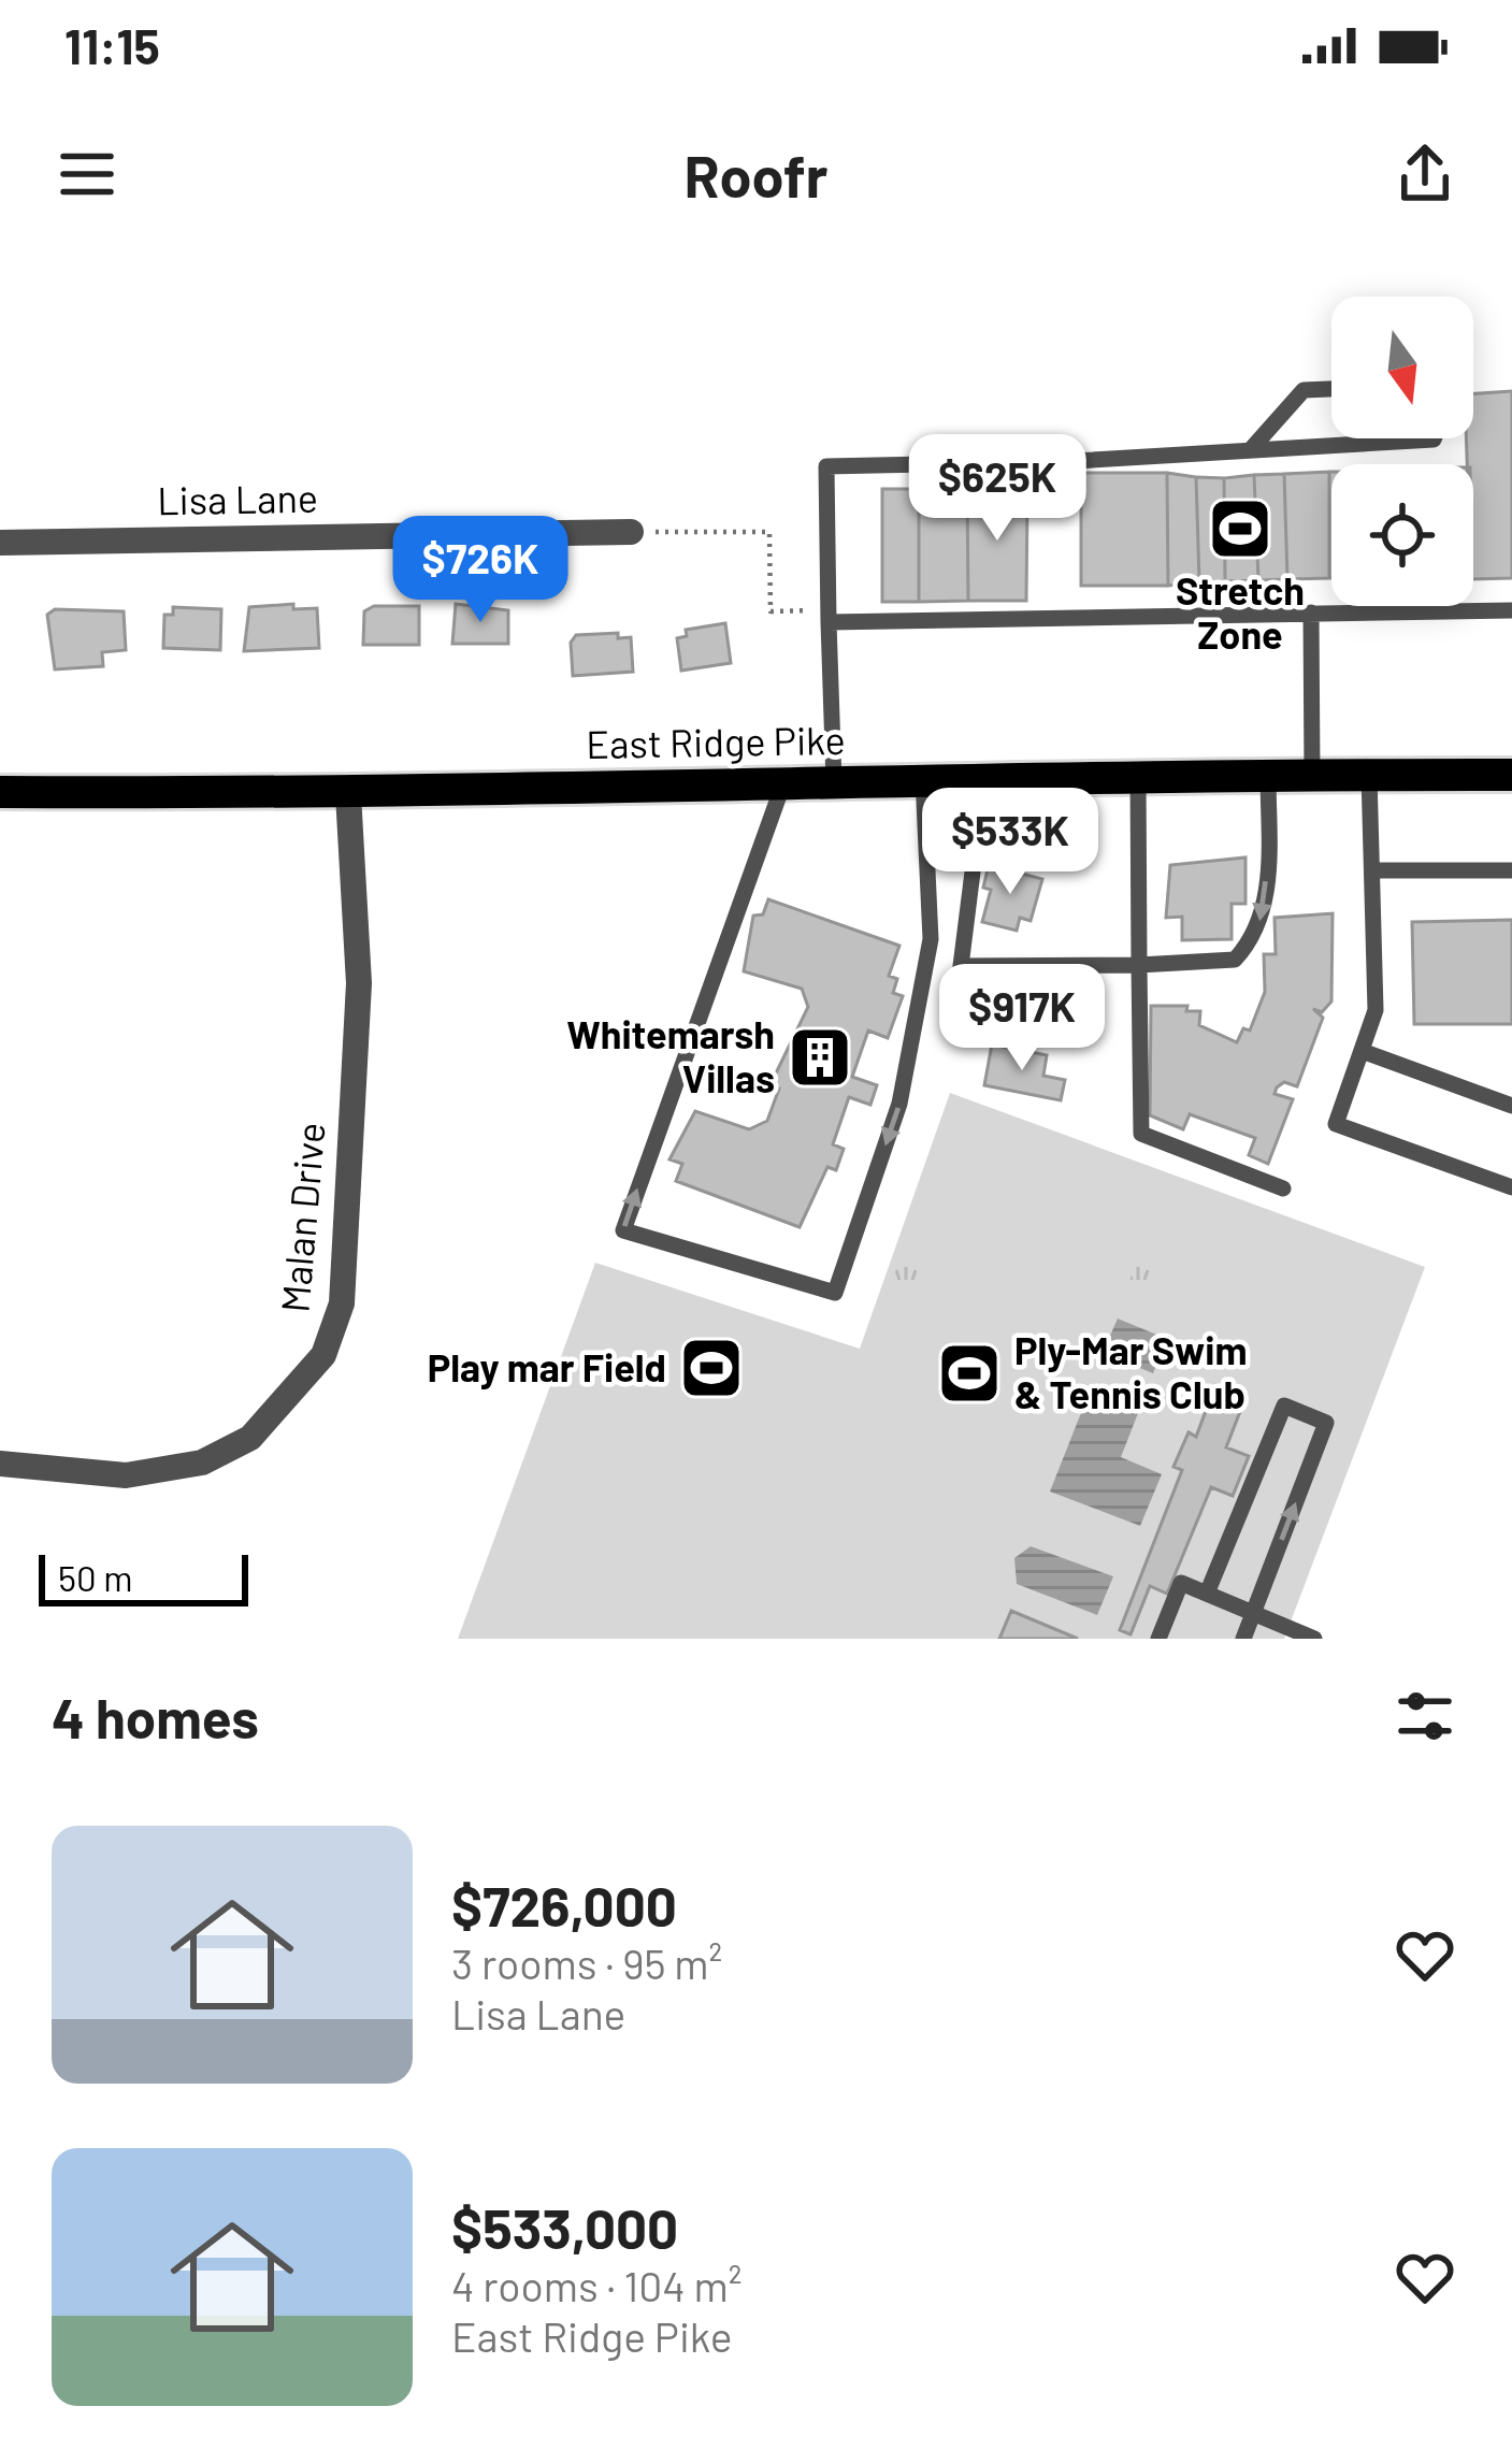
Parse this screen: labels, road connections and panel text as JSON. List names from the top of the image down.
{
  "streets": {
    "main road": ["East Ridge Pike"],
    "street": ["Lisa Lane", "Malan Drive"]
  },
  "crossings": [
    ["East Ridge Pike", "Malan Drive"]
  ],
  "places": {
    "sports": ["Stretch Zone", "Play mar Field", "Ply-Mar Swim & Tennis Club"],
    "building": ["Whitemarsh Villas"]
  },
  "scale_bar": "50 m",
  "north": "bottom",
  "page": {
    "status": "11:15",
    "header": "Roofr",
    "price": [
      "$625K",
      "$726K",
      "$533K",
      "$917K"
    ],
    "scale": "50 m",
    "heading": "4 homes",
    "list": [
      {
        "name": "$726,000",
        "note": "3 rooms · 95 m² · Lisa Lane"
      },
      {
        "name": "$533,000",
        "note": "4 rooms · 104 m² · East Ridge Pike"
      }
    ]
  }
}
